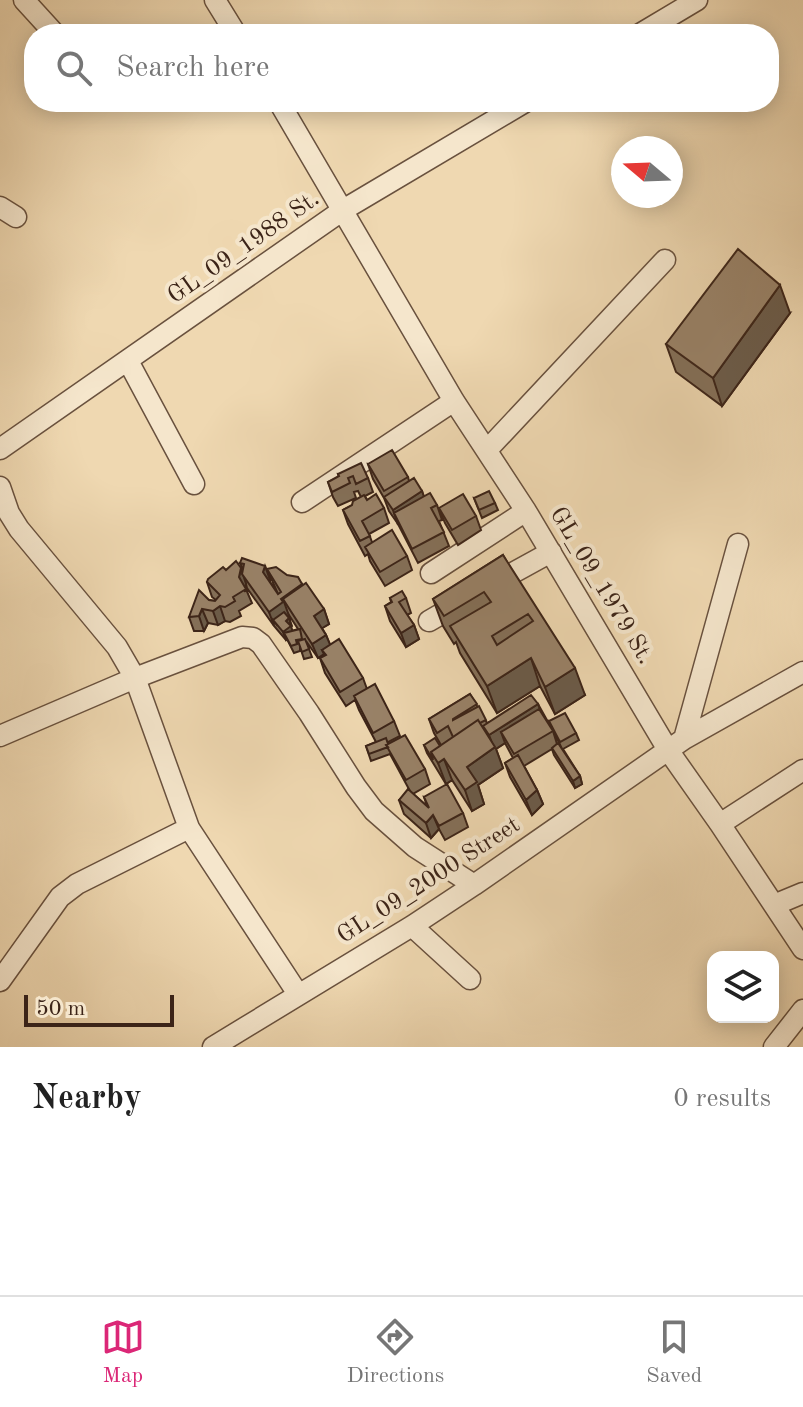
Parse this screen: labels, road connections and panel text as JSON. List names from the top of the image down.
{
  "streets": {
    "street": ["GL_09_1988 St.", "GL_09_1979 St.", "GL_09_2000 Street"]
  },
  "crossings": [
    ["GL_09_1988 St.", "GL_09_1979 St."],
    ["GL_09_1979 St.", "GL_09_2000 Street"]
  ],
  "scale_bar": "50 m",
  "north": "left",
  "page": {
    "search": "Search here",
    "scale": "50 m",
    "heading": ["Nearby", "0 results"],
    "nav": ["Map", "Directions", "Saved"]
  }
}
